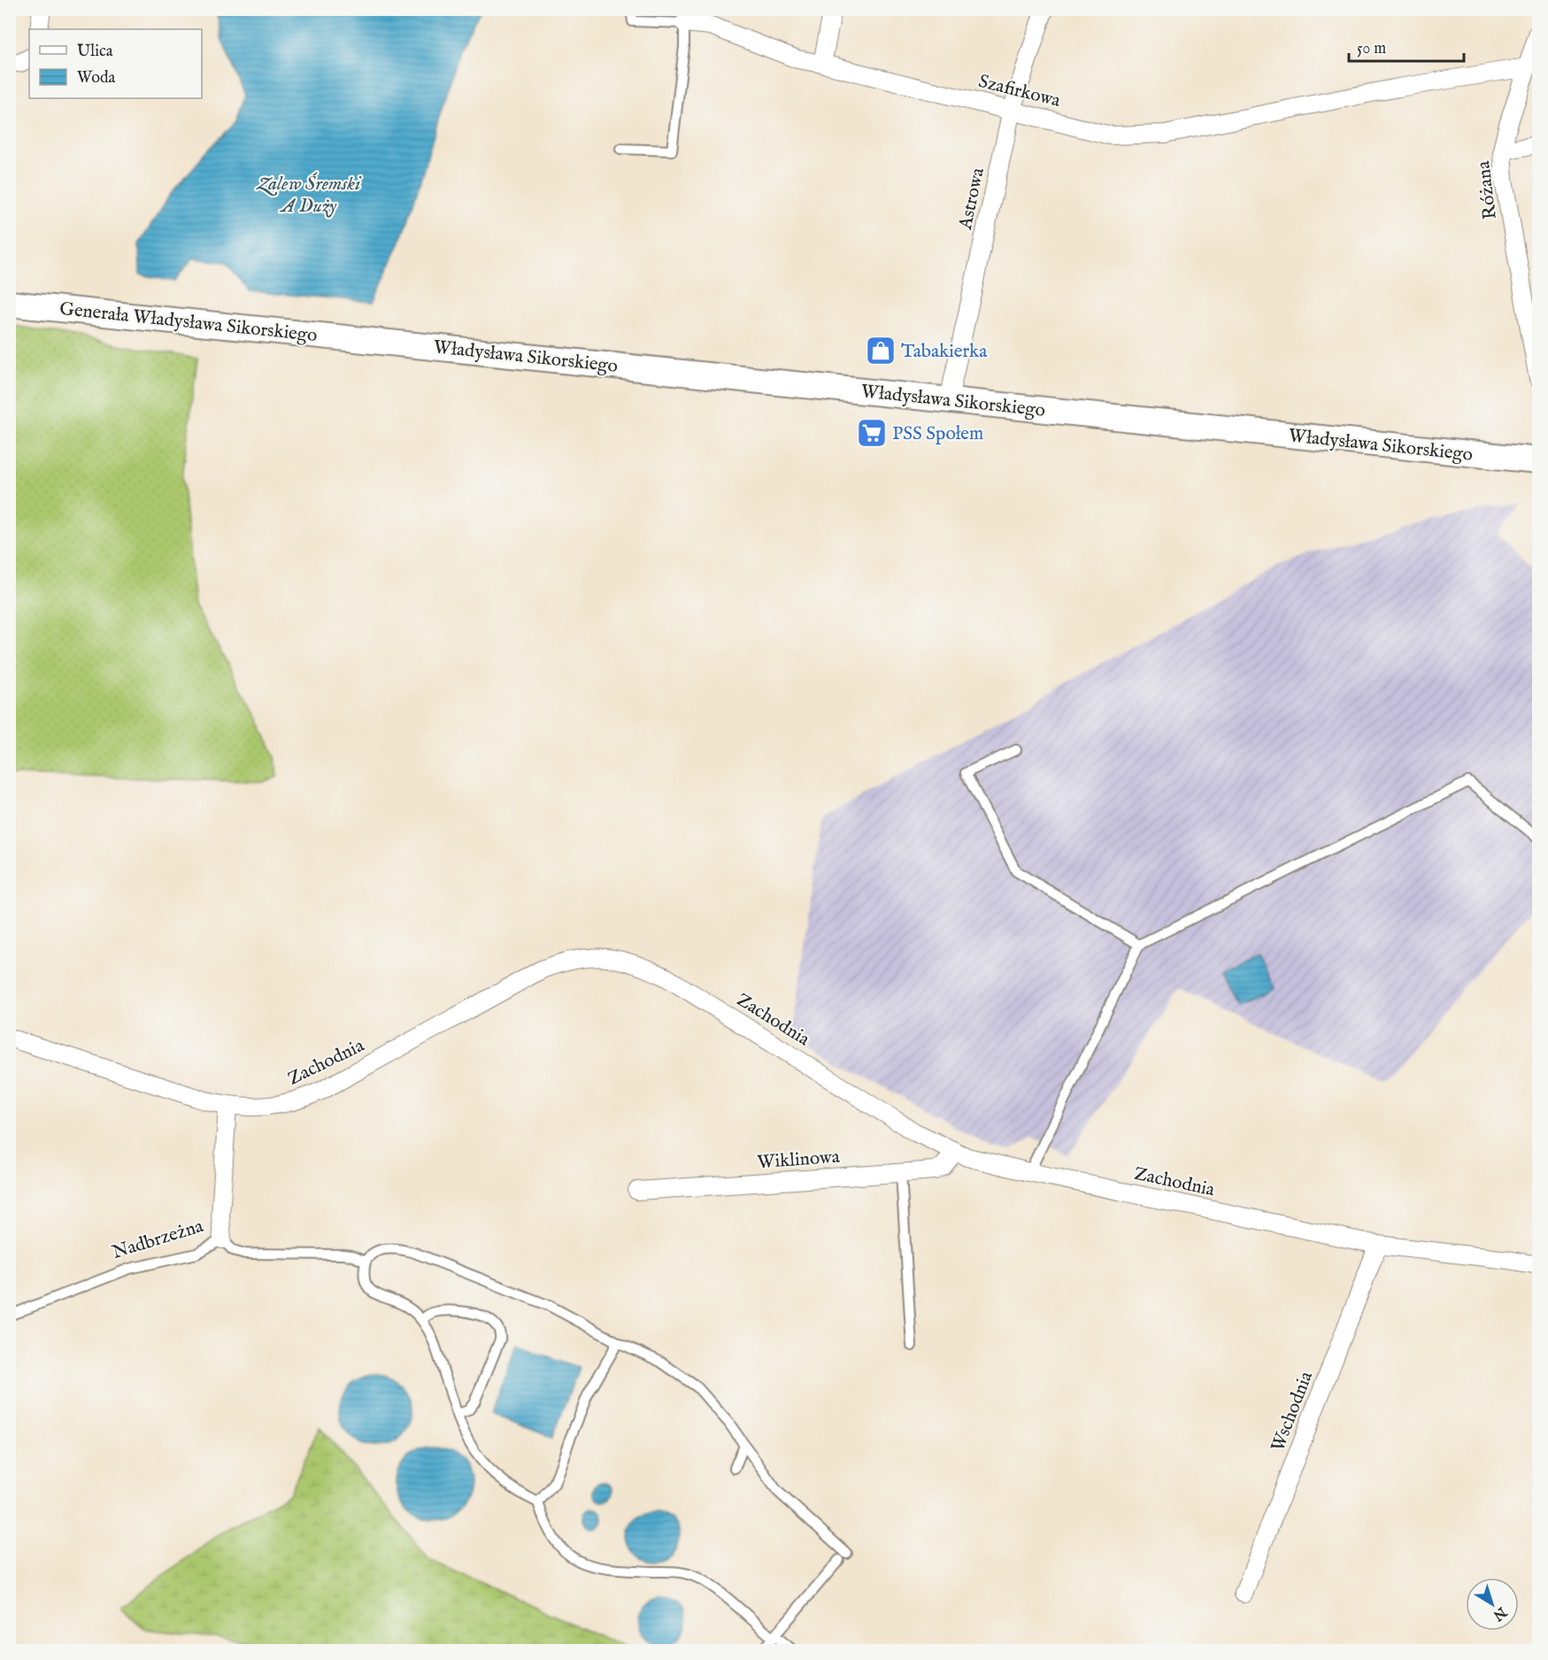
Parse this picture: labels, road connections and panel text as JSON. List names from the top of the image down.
{
  "streets": {
    "main road": ["Generała Władysława Sikorskiego", "Władysława Sikorskiego"],
    "street": [
      "Szafirkowa",
      "Różana",
      "Astrowa",
      "Zachodnia",
      "Wiklinowa",
      "Nadbrzeżna",
      "Wschodnia"
    ]
  },
  "crossings": [
    ["Szafirkowa", "Różana"],
    ["Szafirkowa", "Astrowa"],
    ["Astrowa", "Władysława Sikorskiego"],
    ["Generała Władysława Sikorskiego", "Władysława Sikorskiego"],
    ["Zachodnia", "Wiklinowa"],
    ["Zachodnia", "Nadbrzeżna"],
    ["Zachodnia", "Wschodnia"]
  ],
  "water": ["Zalew Śremski A Duży"],
  "places": {
    "shop": ["Tabakierka"],
    "supermarket": ["PSS Społem"]
  },
  "legend": ["Ulica", "Woda"],
  "scale_bar": "50 m",
  "north": "bottom right"
}
